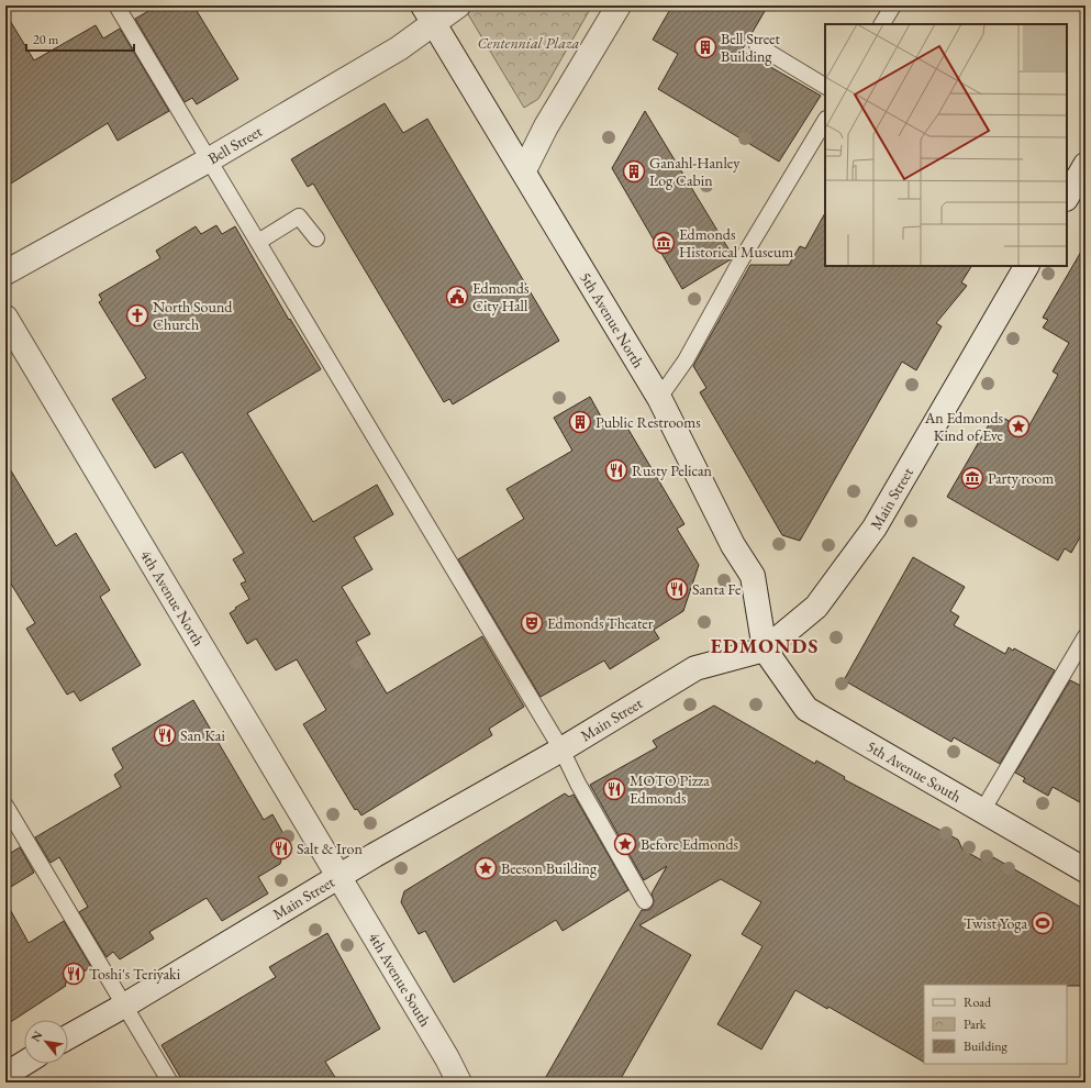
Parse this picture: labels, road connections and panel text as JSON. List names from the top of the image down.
{
  "streets": {
    "street": [
      "Bell Street",
      "5th Avenue North",
      "Main Street",
      "4th Avenue North",
      "5th Avenue South",
      "4th Avenue South"
    ]
  },
  "crossings": [
    ["Bell Street", "5th Avenue North"],
    ["5th Avenue North", "Main Street"],
    ["5th Avenue North", "5th Avenue South"],
    ["Main Street", "4th Avenue North"],
    ["Main Street", "5th Avenue South"],
    ["Main Street", "4th Avenue South"],
    ["4th Avenue North", "4th Avenue South"]
  ],
  "districts": ["EDMONDS"],
  "parks": ["Centennial Plaza"],
  "places": {
    "building": ["Bell Street Building", "Ganahl-Hanley Log Cabin", "Public Restrooms"],
    "museum": ["Edmonds Historical Museum", "Party room"],
    "public building": ["Edmonds City Hall"],
    "church": ["North Sound Church"],
    "place": ["An Edmonds Kind of Eve", "Before Edmonds", "Beeson Building"],
    "restaurant": [
      "Rusty Pelican",
      "Santa Fe",
      "San Kai",
      "MOTO Pizza Edmonds",
      "Salt & Iron",
      "Toshi's Teriyaki"
    ],
    "theatre": ["Edmonds Theater"],
    "sports": ["Twist Yoga"]
  },
  "legend": ["Road", "Park", "Building"],
  "scale_bar": "20 m",
  "north": "top left"
}
